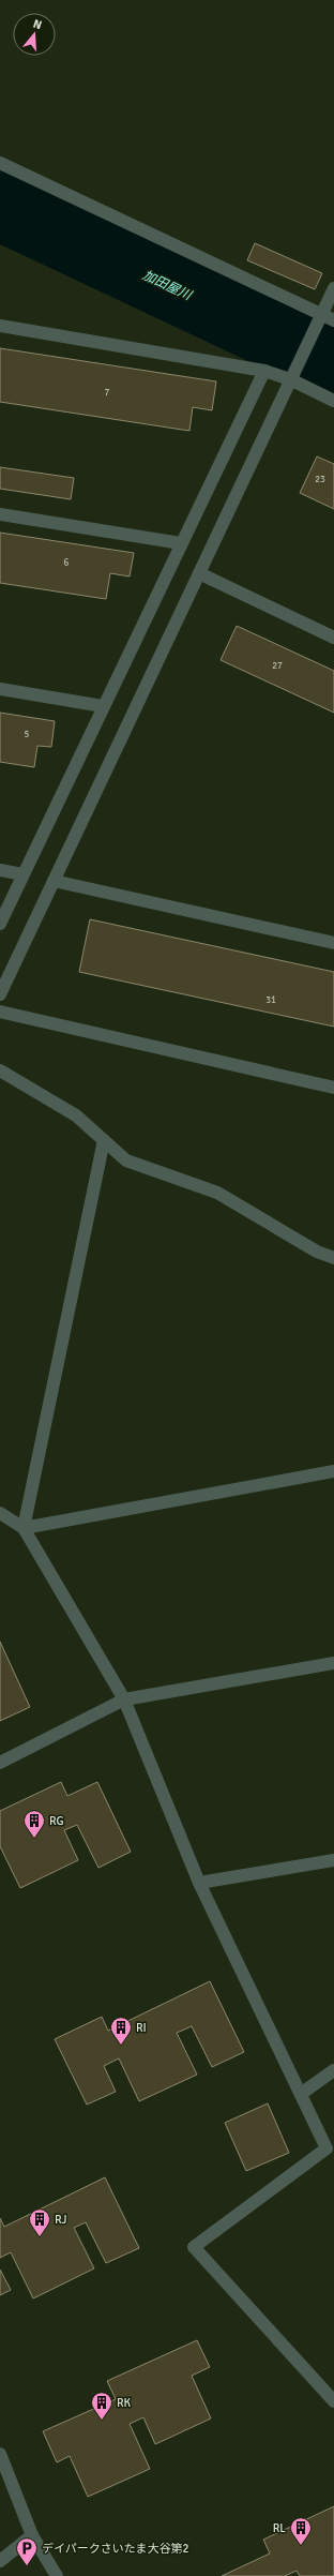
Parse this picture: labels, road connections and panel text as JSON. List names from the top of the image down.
{
  "water": ["加田屋川"],
  "places": {
    "building": [
      "RG",
      "RI",
      "RJ",
      "RK",
      "RL"
    ],
    "parking": ["デイパークさいたま大谷第2"]
  },
  "house_numbers": [
    "7",
    "23",
    "6",
    "27",
    "5",
    "31"
  ],
  "north": "top"
}
